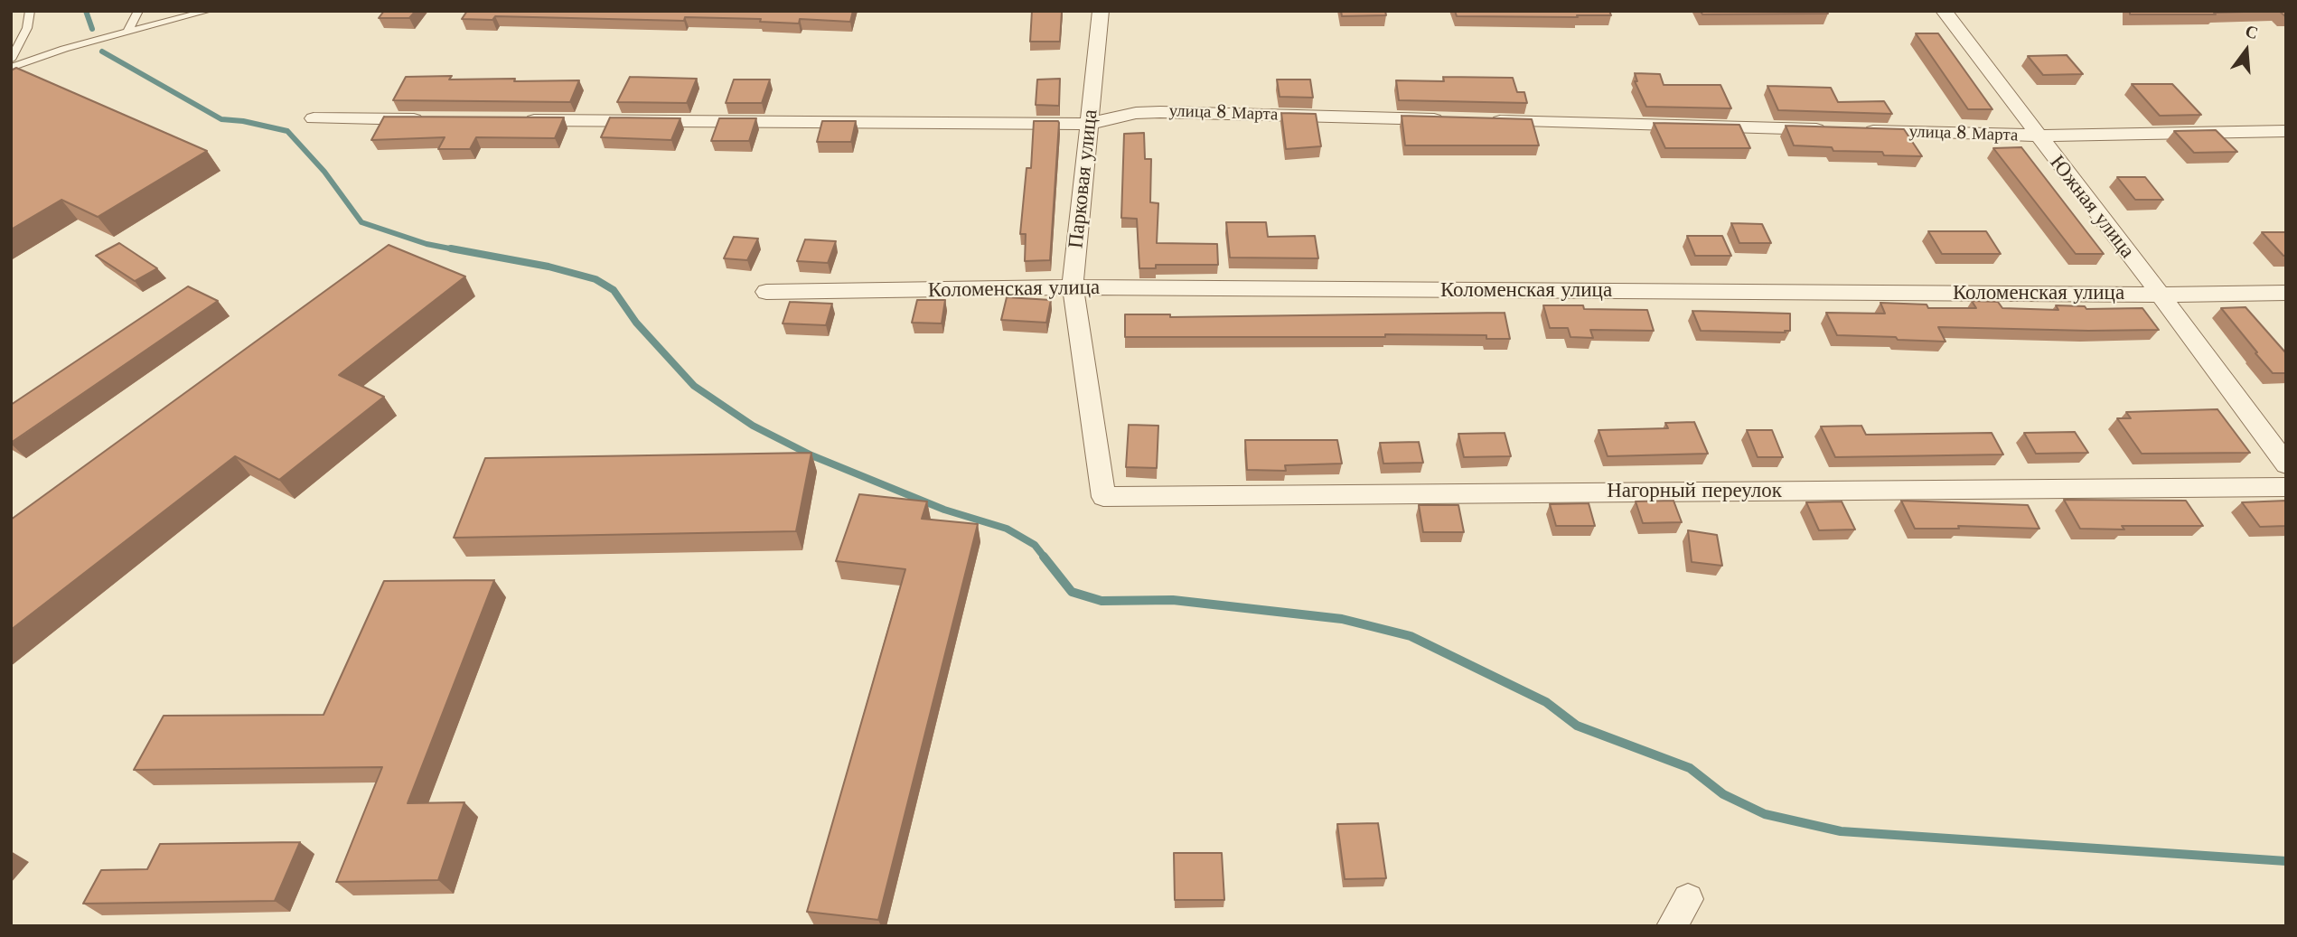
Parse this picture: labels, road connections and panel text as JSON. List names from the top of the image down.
{
  "streets": {
    "street": [
      "улица 8 Марта",
      "Парковая улица",
      "Южная улица",
      "Коломенская улица",
      "Нагорный переулок"
    ]
  },
  "crossings": [
    ["улица 8 Марта", "Парковая улица"],
    ["улица 8 Марта", "Южная улица"],
    ["Парковая улица", "Коломенская улица"],
    ["Парковая улица", "Нагорный переулок"],
    ["Южная улица", "Коломенская улица"]
  ],
  "north": "top"
}
